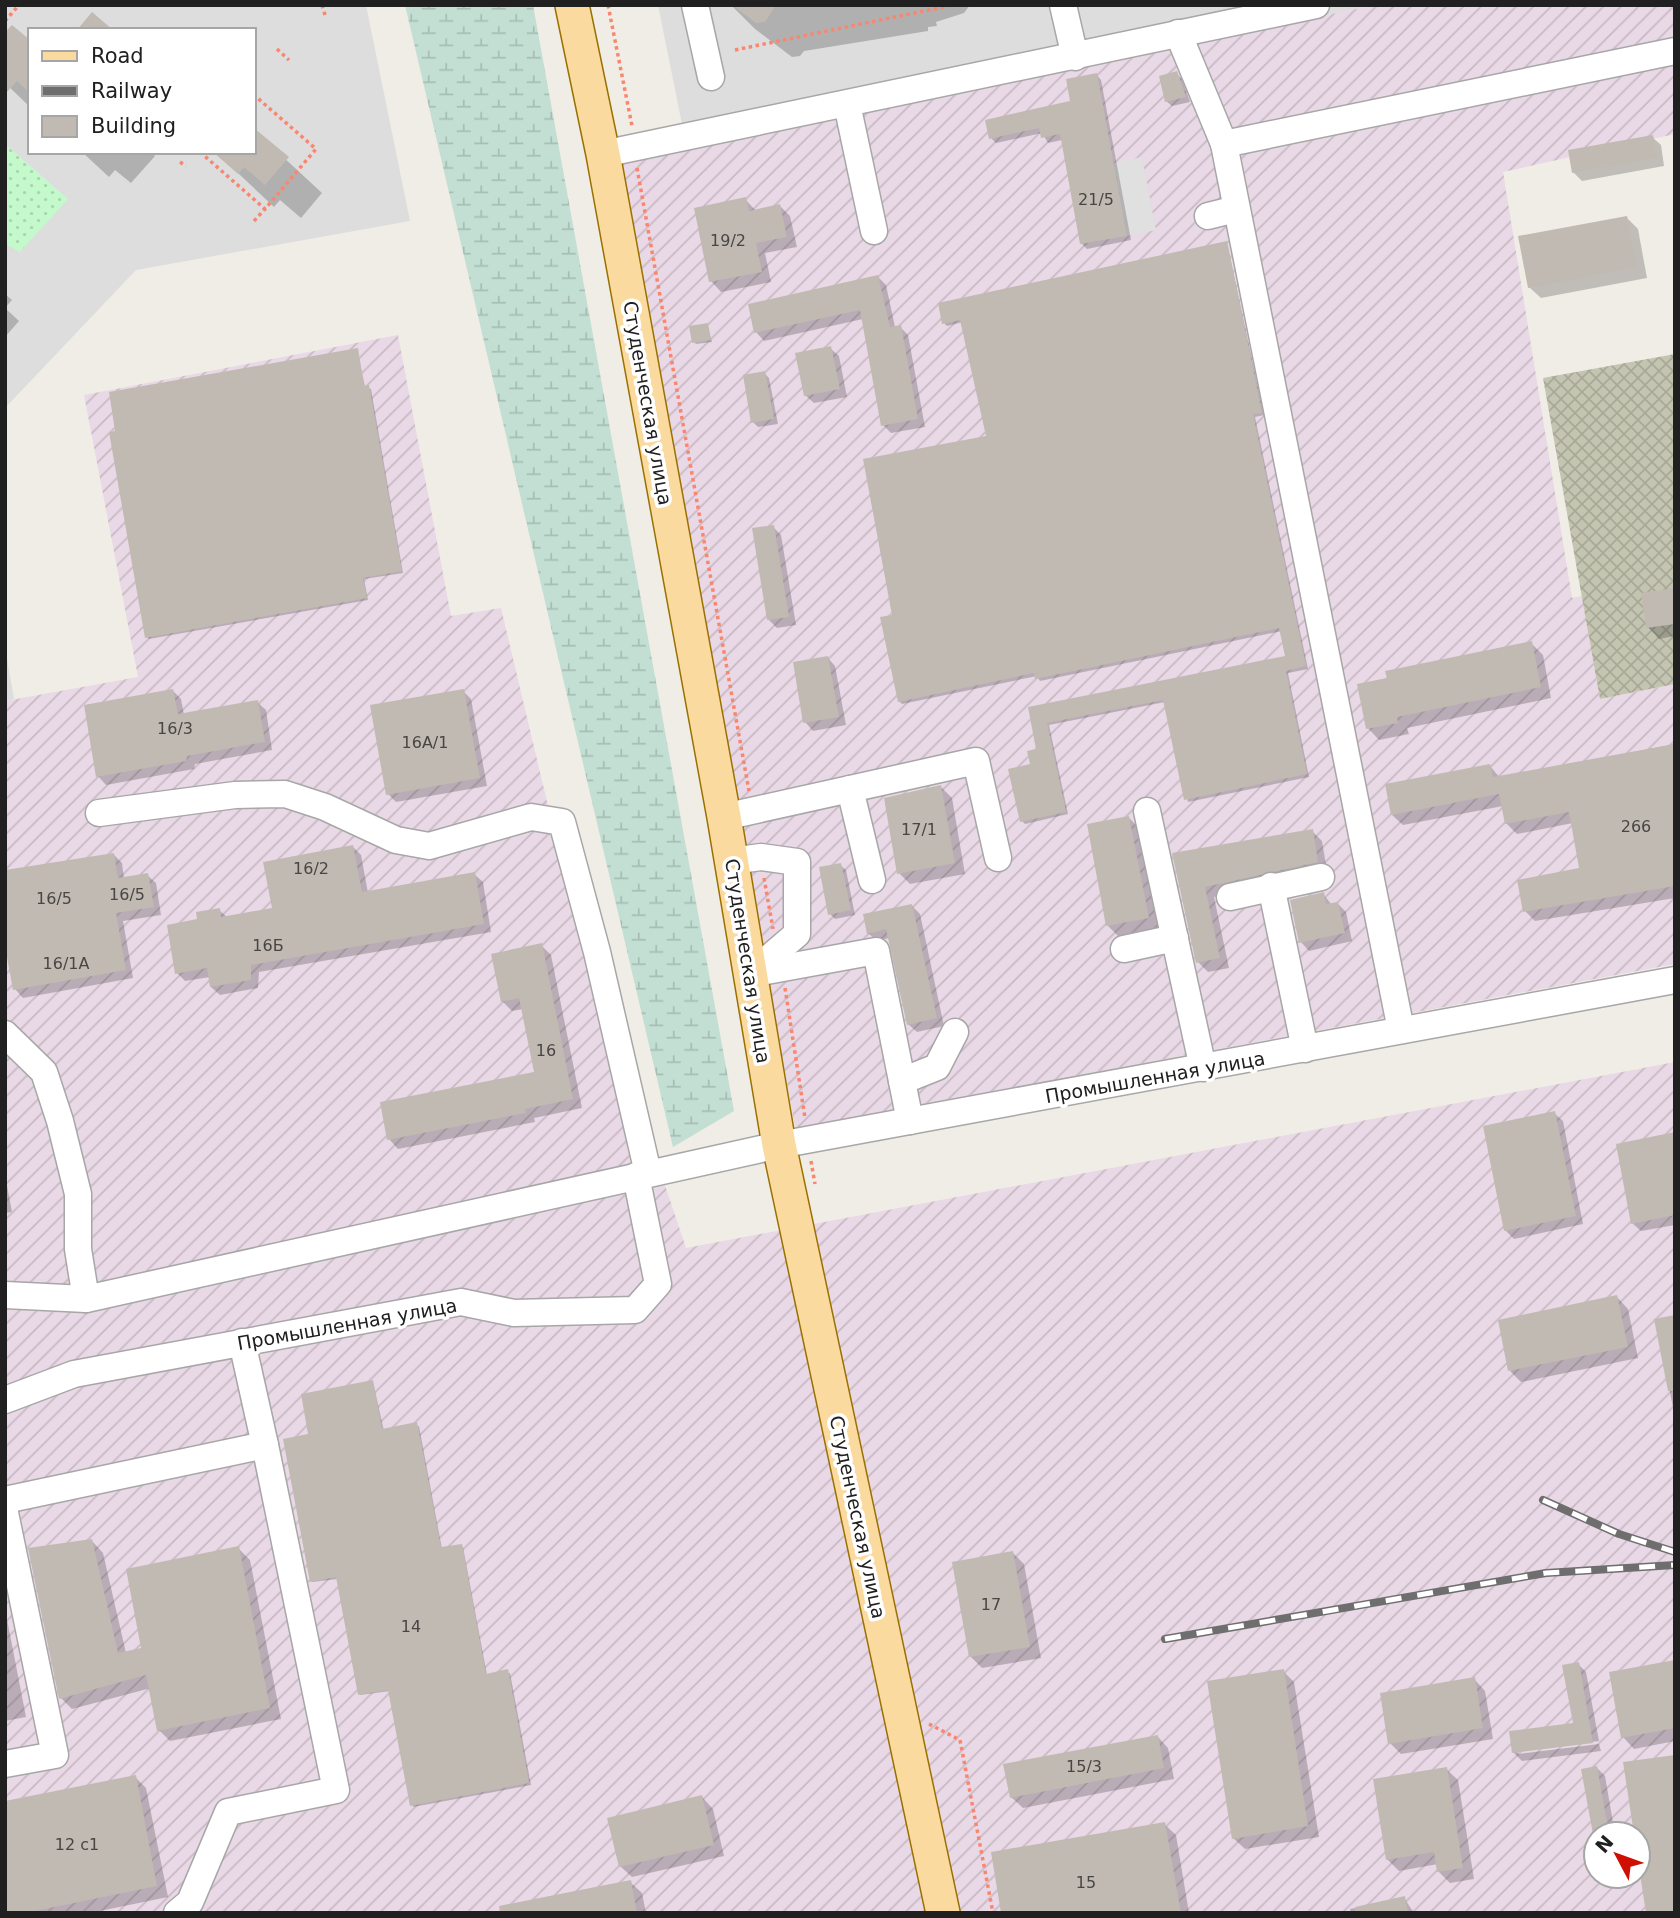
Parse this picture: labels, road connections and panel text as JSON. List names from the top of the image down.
{
  "streets": {
    "main road": ["Студенческая улица"],
    "street": ["Промышленная улица"]
  },
  "crossings": [
    ["Студенческая улица", "Промышленная улица"]
  ],
  "house_numbers": [
    "21/5",
    "19/2",
    "16/3",
    "16А/1",
    "266",
    "17/1",
    "16/2",
    "16/5",
    "16/5",
    "16Б",
    "16/1А",
    "16",
    "17",
    "14",
    "15/3",
    "12 с1",
    "15"
  ],
  "legend": ["Road", "Railway", "Building"],
  "north": "top left"
}
